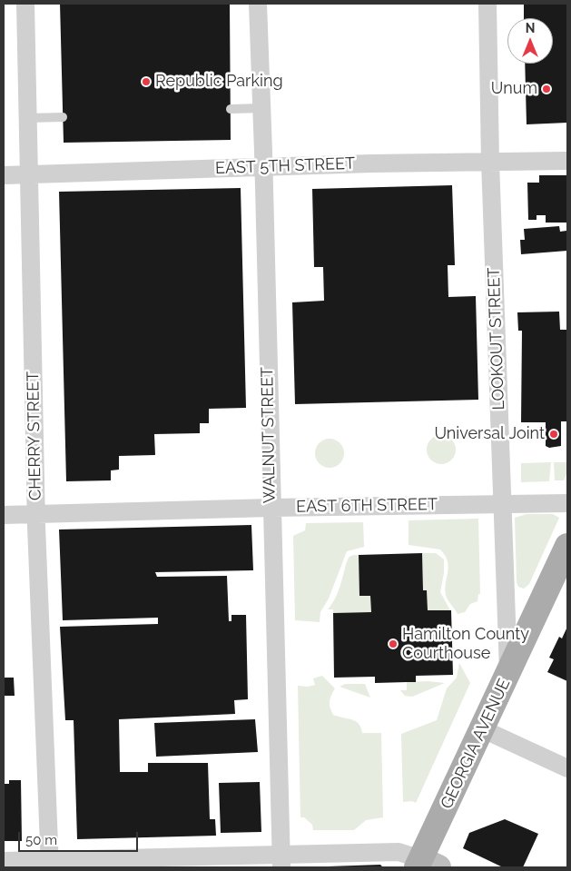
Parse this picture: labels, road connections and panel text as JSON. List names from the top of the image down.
{
  "streets": {
    "main road": ["GEORGIA AVENUE"],
    "street": [
      "EAST 5TH STREET",
      "LOOKOUT STREET",
      "WALNUT STREET",
      "CHERRY STREET",
      "EAST 6TH STREET"
    ]
  },
  "crossings": [
    ["EAST 5TH STREET", "LOOKOUT STREET"],
    ["EAST 5TH STREET", "WALNUT STREET"],
    ["EAST 5TH STREET", "CHERRY STREET"],
    ["LOOKOUT STREET", "EAST 6TH STREET"],
    ["LOOKOUT STREET", "GEORGIA AVENUE"],
    ["WALNUT STREET", "EAST 6TH STREET"],
    ["CHERRY STREET", "EAST 6TH STREET"]
  ],
  "places": [
    "Republic Parking",
    "Unum",
    "Universal Joint",
    "Hamilton County Courthouse"
  ],
  "scale_bar": "50 m",
  "north": "top"
}
